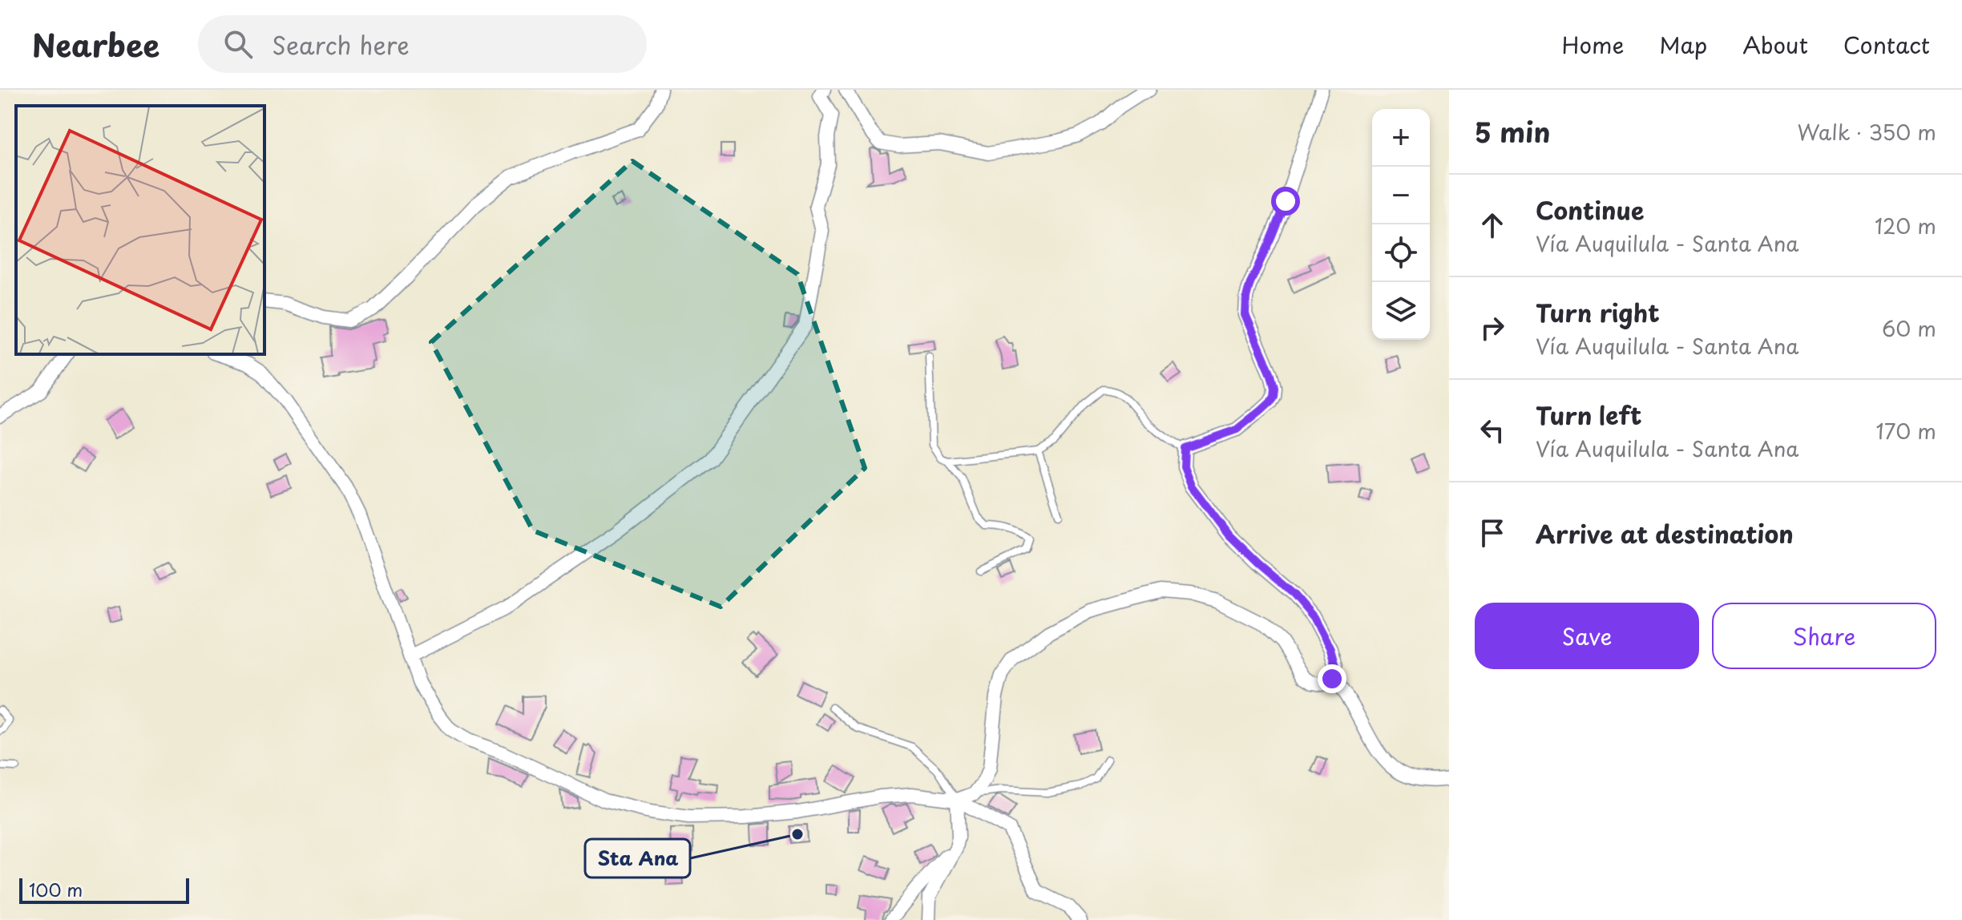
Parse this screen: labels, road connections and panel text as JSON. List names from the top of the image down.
{
  "places": ["Sta Ana"],
  "scale_bar": "100 m",
  "page": {
    "header": "Nearbee",
    "search": "Search here",
    "nav": [
      "Home",
      "Map",
      "About",
      "Contact"
    ],
    "heading": ["5 min", "Walk · 350 m"],
    "map_buttons": ["+", "−"],
    "list": [
      ["Continue", "Vía Auquilula - Santa Ana", "120 m"],
      ["Turn right", "Vía Auquilula - Santa Ana", "60 m"],
      ["Turn left", "Vía Auquilula - Santa Ana", "170 m"],
      "Arrive at destination"
    ],
    "buttons": ["Save", "Share"],
    "scale": "100 m"
  }
}
